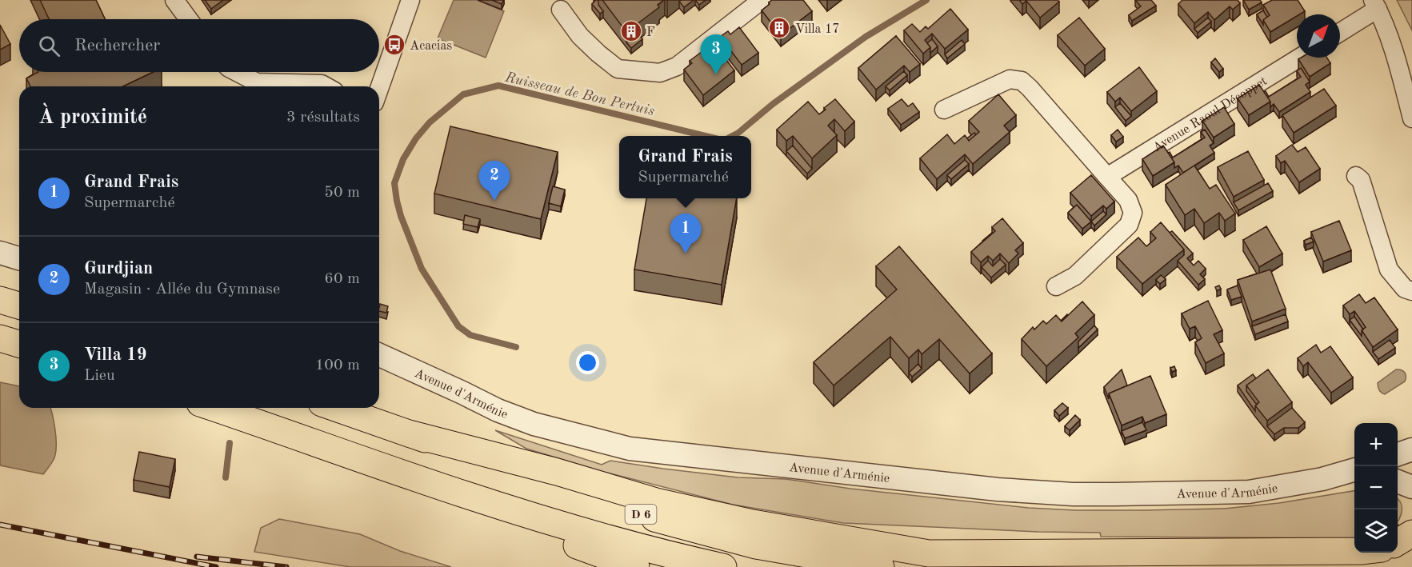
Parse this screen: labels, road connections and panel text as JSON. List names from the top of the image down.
{
  "streets": {
    "highway": ["D 6"],
    "street": ["Avenue Raoul Décoppet", "Avenue d'Arménie"]
  },
  "water": ["Ruisseau de Bon Pertuis"],
  "places": {
    "building": ["Villa 17", "F"],
    "bus stop": ["Acacias"]
  },
  "north": "top right",
  "page": {
    "search": "Rechercher",
    "pins": ["3", "2", "1"],
    "heading": ["À proximité", "3 résultats"],
    "popup": ["Grand Frais", "Supermarché"],
    "list": [
      {
        "mark": "1",
        "name": "Grand Frais",
        "note": "Supermarché",
        "value": "50 m"
      },
      {
        "mark": "2",
        "name": "Gurdjian",
        "note": "Magasin · Allée du Gymnase",
        "value": "60 m"
      },
      {
        "mark": "3",
        "name": "Villa 19",
        "note": "Lieu",
        "value": "100 m"
      }
    ],
    "map_buttons": ["+", "−"]
  }
}
